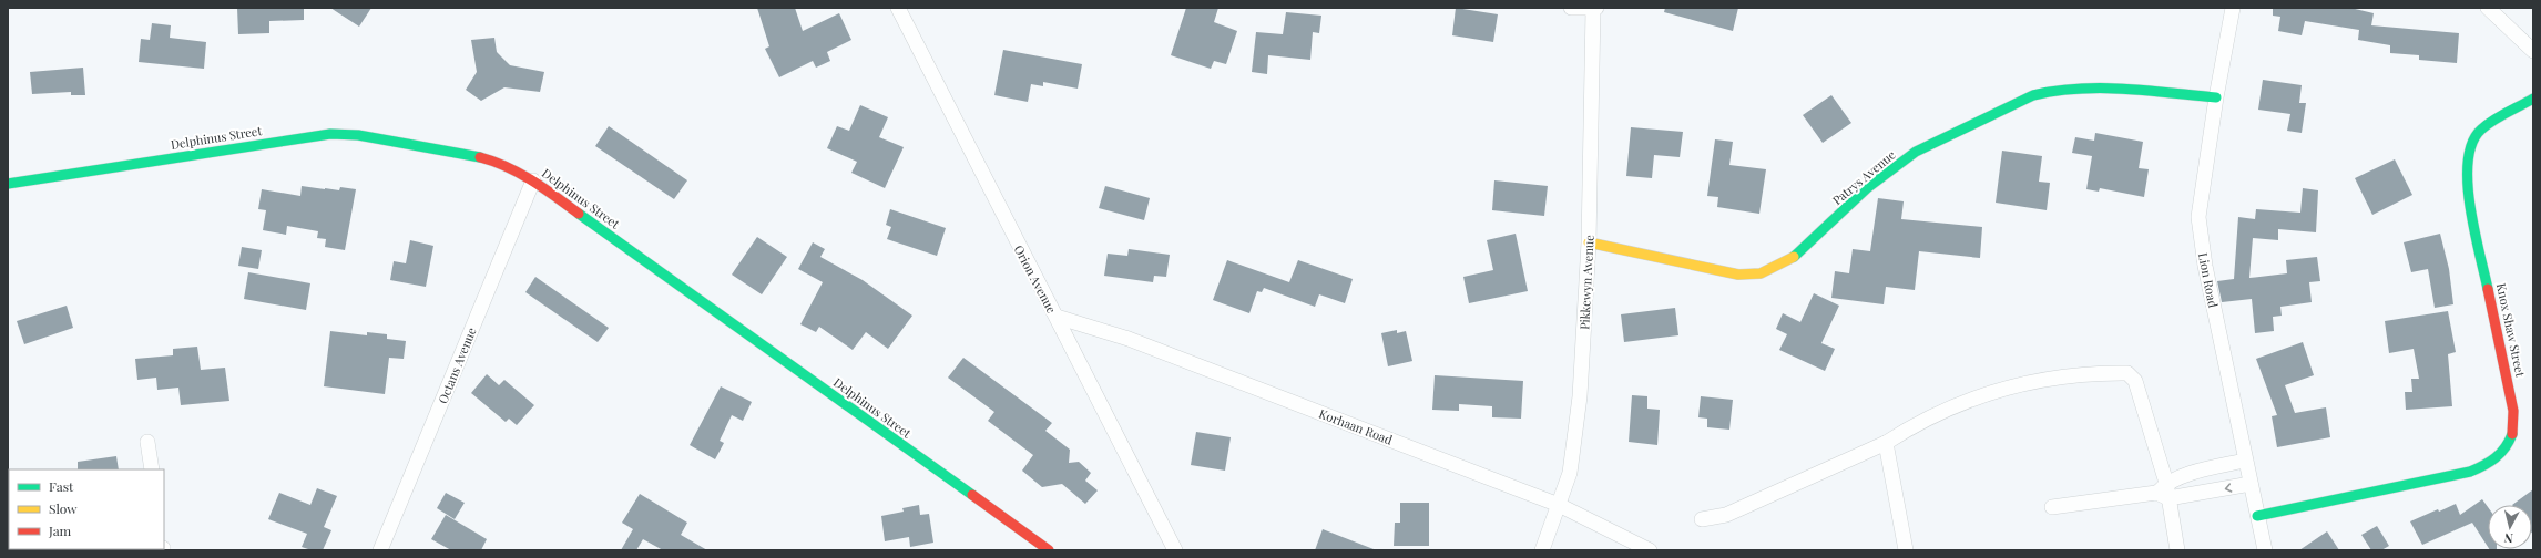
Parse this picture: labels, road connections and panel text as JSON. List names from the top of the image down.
{
  "streets": {
    "street": [
      "Delphinus Street",
      "Patrys Avenue",
      "Orion Avenue",
      "Lion Road",
      "Pikkewyn Avenue",
      "Knox Shaw Street",
      "Octans Avenue",
      "Korhaan Road"
    ]
  },
  "crossings": [
    ["Delphinus Street", "Octans Avenue"],
    ["Patrys Avenue", "Lion Road"],
    ["Patrys Avenue", "Pikkewyn Avenue"],
    ["Orion Avenue", "Korhaan Road"],
    ["Lion Road", "Knox Shaw Street"],
    ["Pikkewyn Avenue", "Korhaan Road"]
  ],
  "legend": ["Fast", "Slow", "Jam"],
  "north": "bottom"
}
